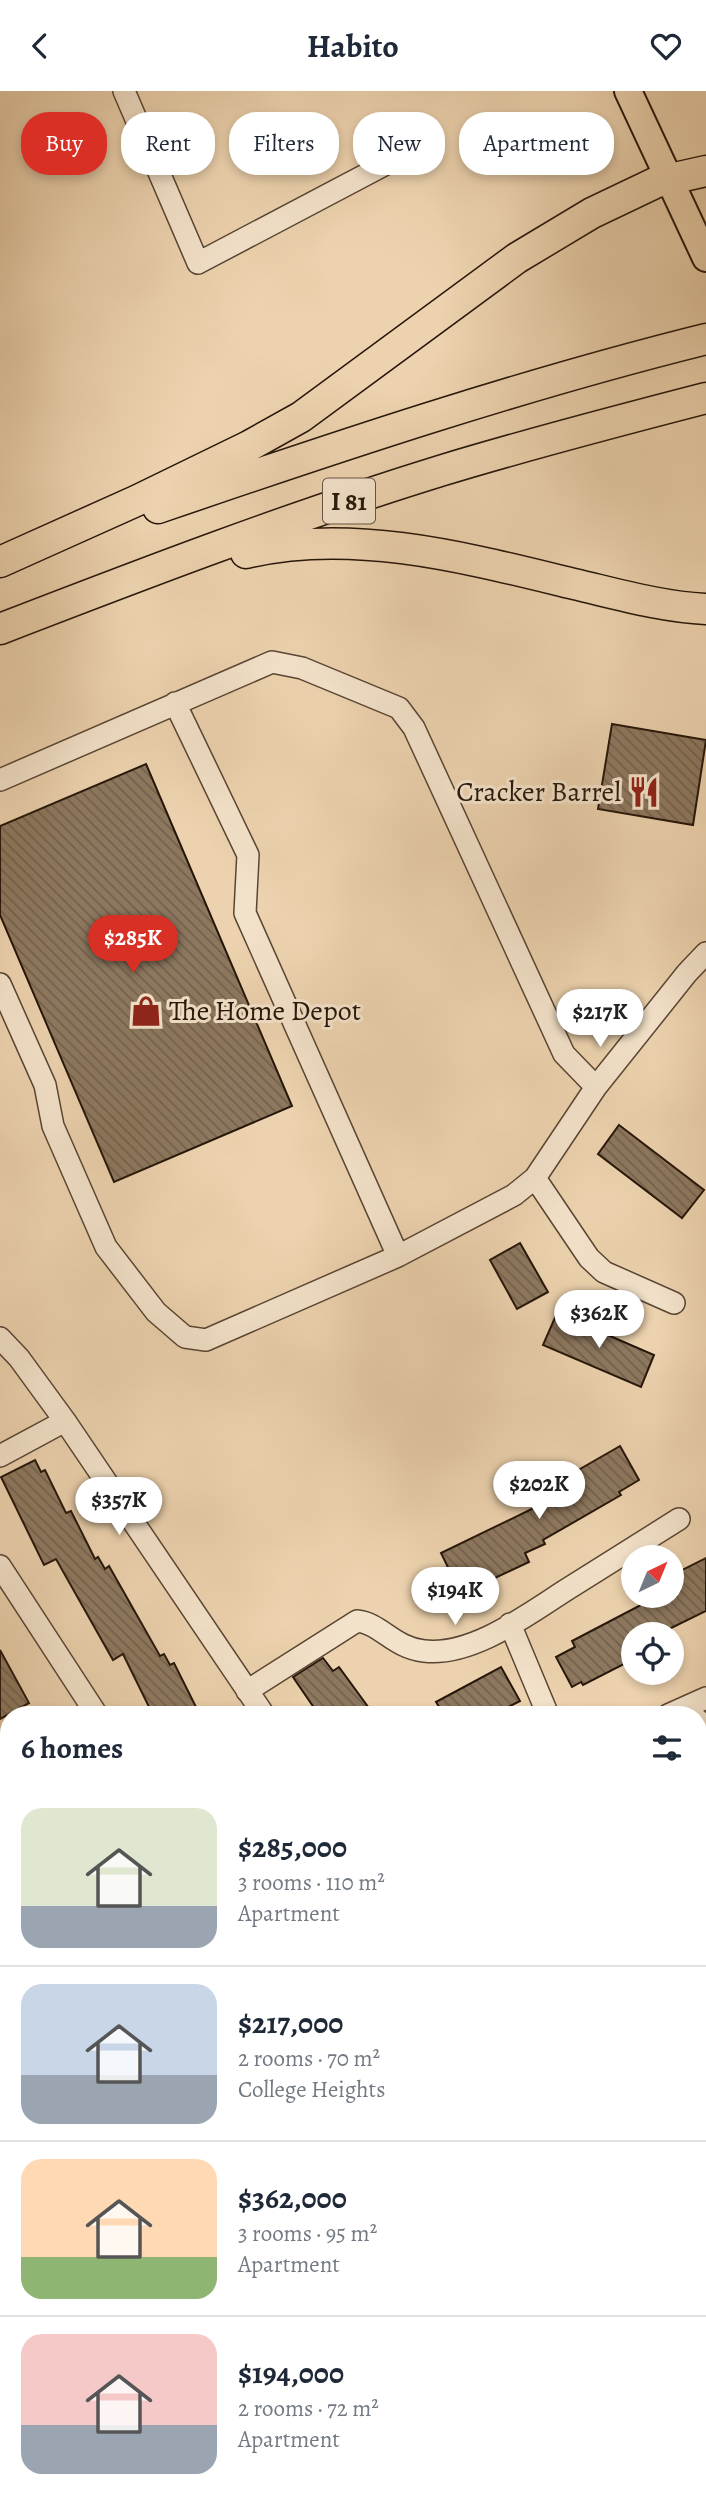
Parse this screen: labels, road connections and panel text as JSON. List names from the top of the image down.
{
  "streets": {
    "highway": ["I 81"]
  },
  "places": {
    "restaurant": ["Cracker Barrel"],
    "shop": ["The Home Depot"]
  },
  "north": "top right",
  "page": {
    "header": "Habito",
    "chip": [
      "Buy",
      "Rent",
      "Filters",
      "New",
      "Apartment"
    ],
    "price": [
      "$285K",
      "$217K",
      "$362K",
      "$202K",
      "$357K",
      "$194K"
    ],
    "heading": "6 homes",
    "list": [
      {
        "name": "$285,000",
        "note": "3 rooms · 110 m² · Apartment"
      },
      {
        "name": "$217,000",
        "note": "2 rooms · 70 m² · College Heights"
      },
      {
        "name": "$362,000",
        "note": "3 rooms · 95 m² · Apartment"
      },
      {
        "name": "$194,000",
        "note": "2 rooms · 72 m² · Apartment"
      }
    ]
  }
}
